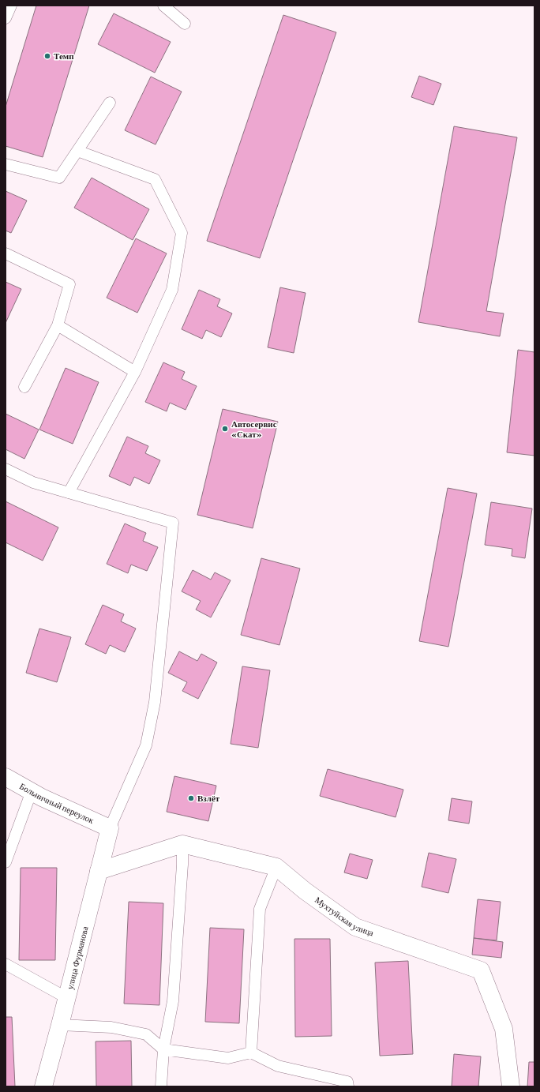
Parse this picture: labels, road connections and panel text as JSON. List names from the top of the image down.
{
  "streets": {
    "street": ["Больничный переулок", "Мухтуйская улица", "улица Фурманова"]
  },
  "crossings": [
    ["Больничный переулок", "улица Фурманова"]
  ],
  "places": ["Темп", "Автосервис «Скат»", "Взлёт"]
}
